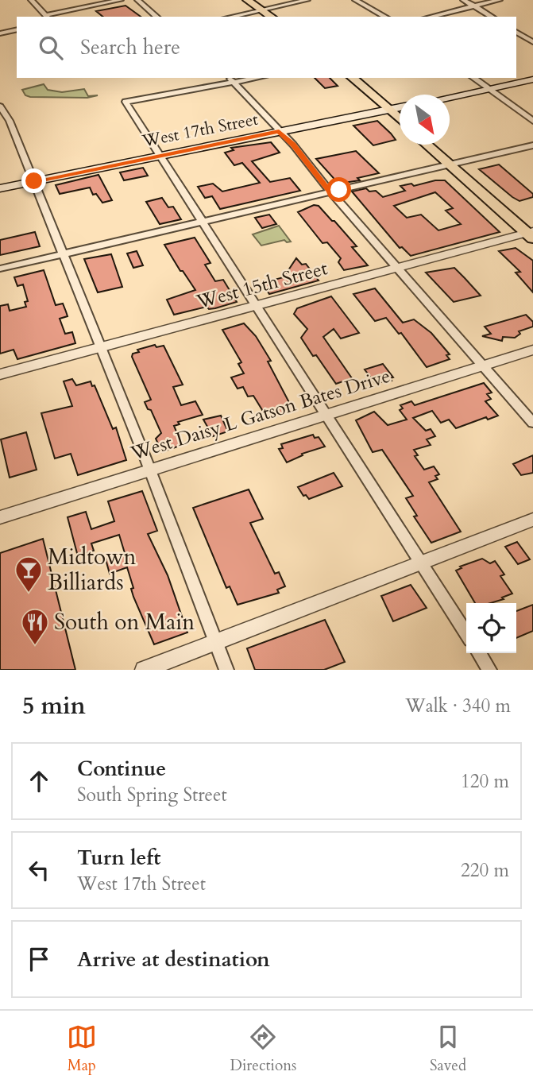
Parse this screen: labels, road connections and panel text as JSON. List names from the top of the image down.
{
  "streets": {
    "main road": ["West 17th Street"],
    "street": ["West 15th Street", "West Daisy L Gatson Bates Drive"]
  },
  "places": {
    "bar": ["Midtown Billiards"],
    "restaurant": ["South on Main"]
  },
  "north": "bottom right",
  "page": {
    "search": "Search here",
    "heading": ["5 min", "Walk · 340 m"],
    "list": [
      ["Continue", "South Spring Street", "120 m"],
      ["Turn left", "West 17th Street", "220 m"],
      "Arrive at destination"
    ],
    "nav": ["Map", "Directions", "Saved"]
  }
}
